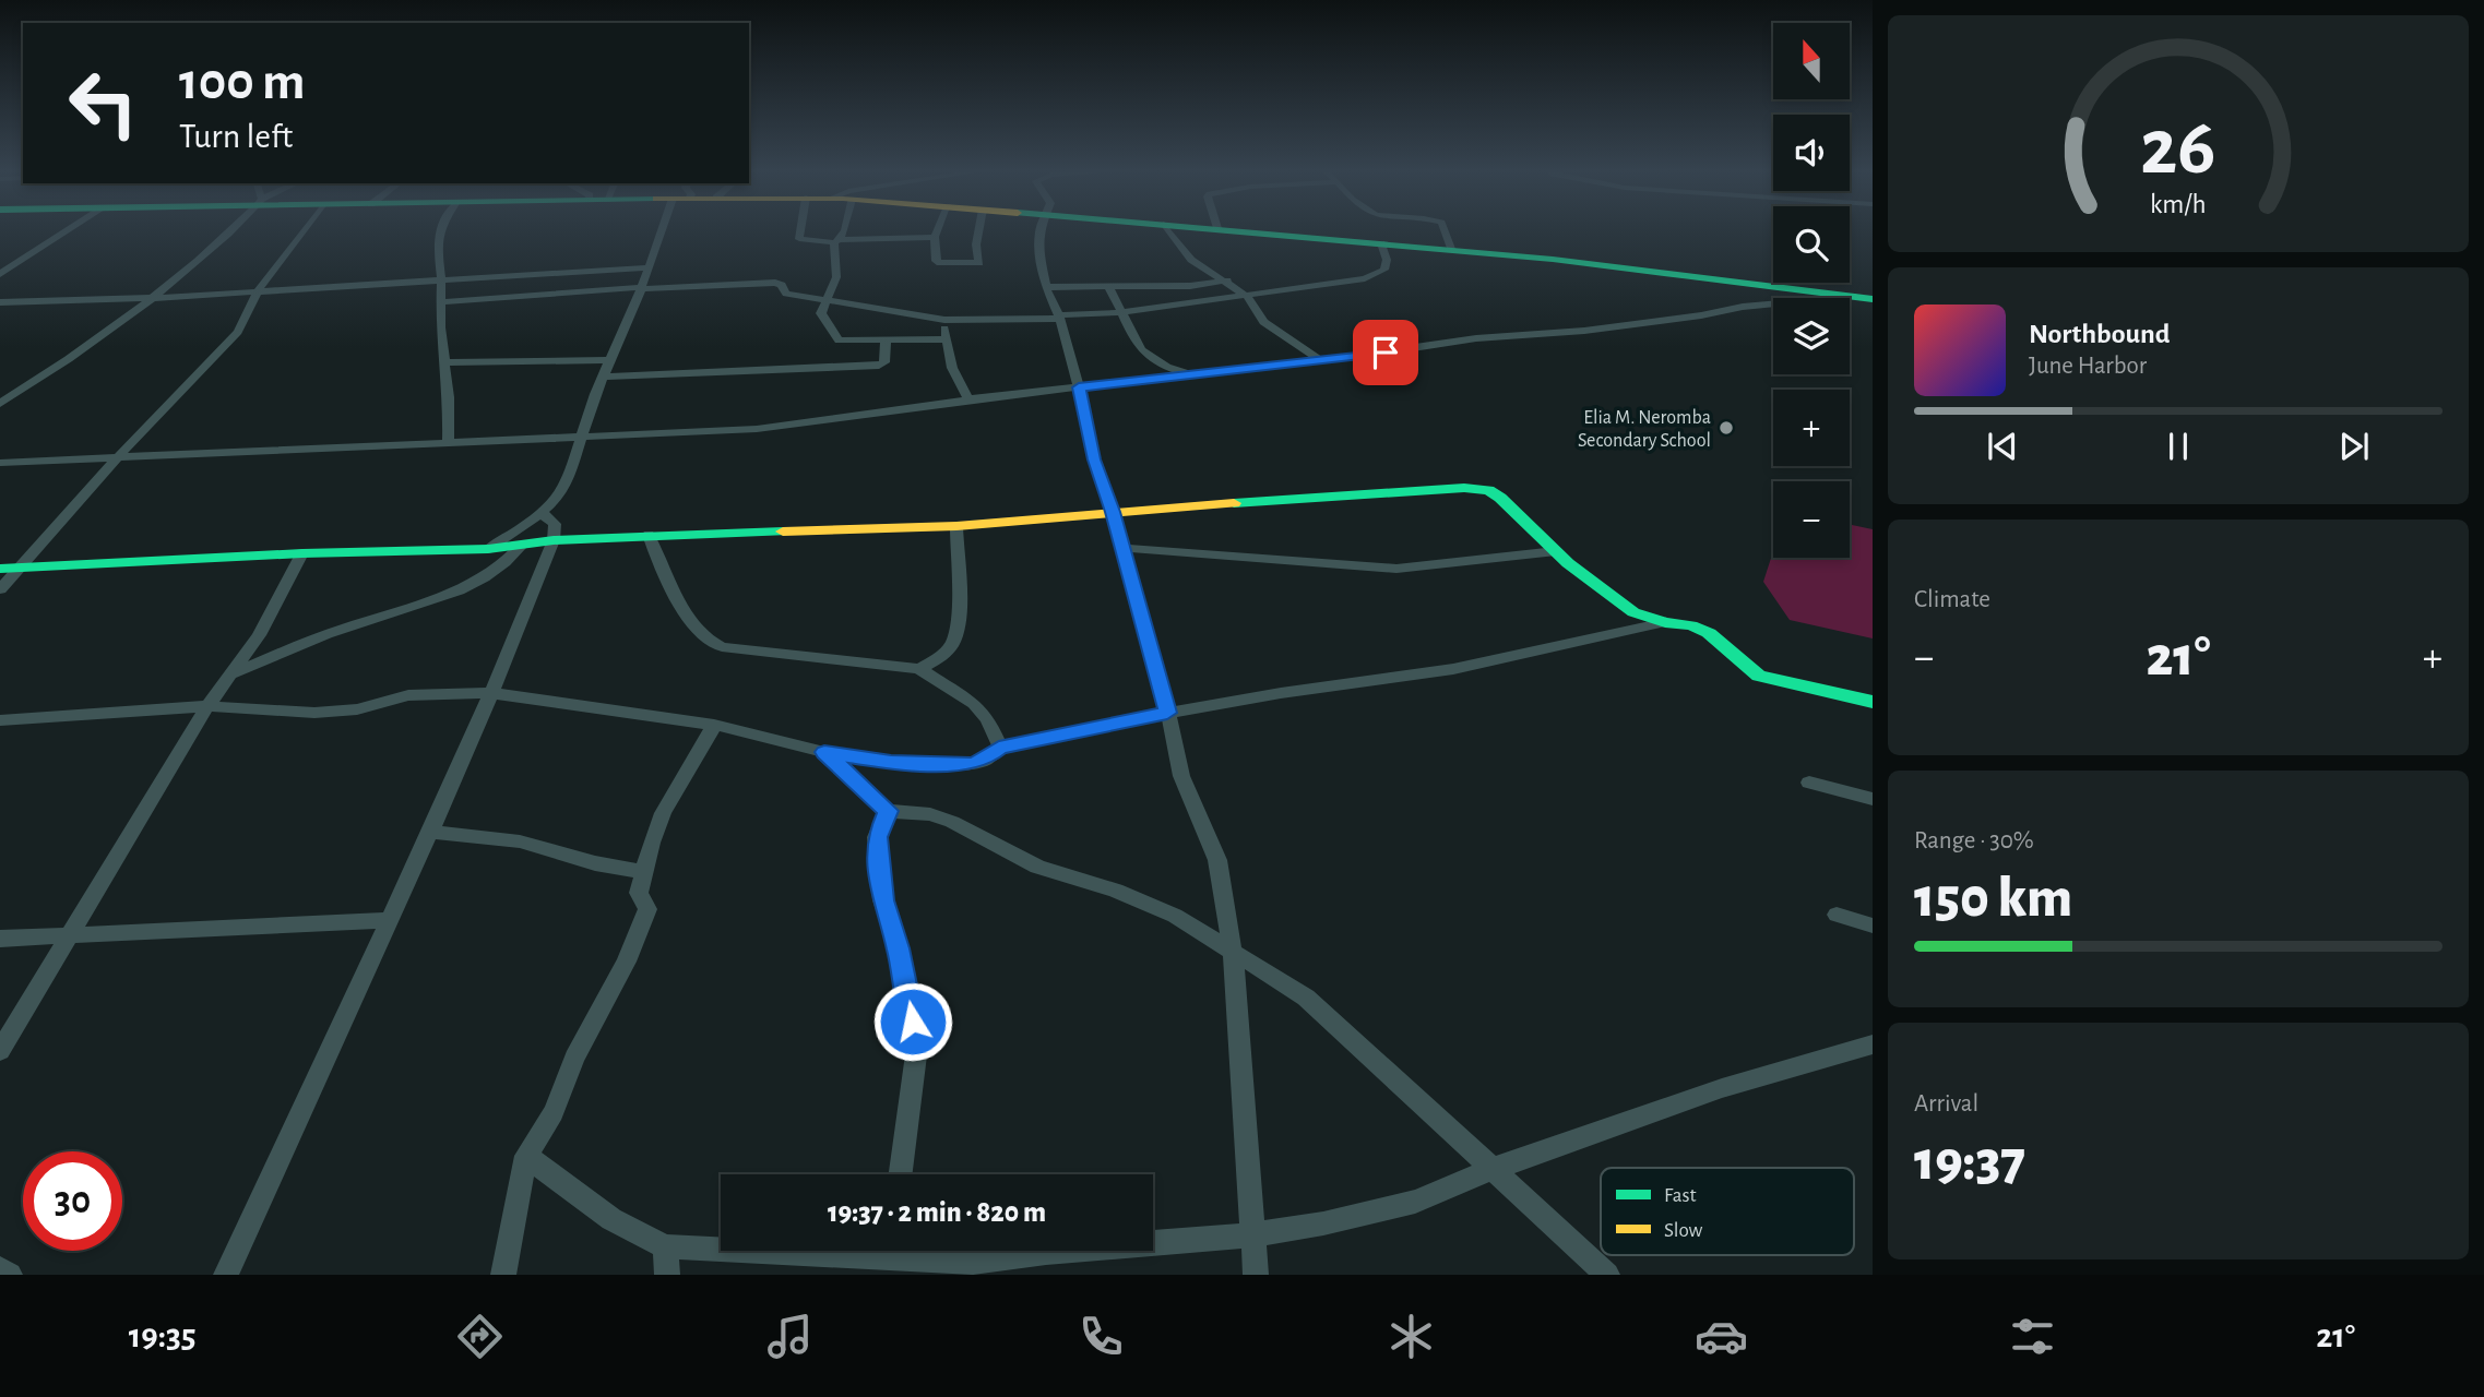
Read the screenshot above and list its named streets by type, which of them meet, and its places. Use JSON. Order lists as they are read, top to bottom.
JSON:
{
  "places": ["Elia M. Neromba Secondary School"],
  "legend": ["Fast", "Slow"],
  "north": "top",
  "page": {
    "map_buttons": ["+", "−"],
    "turn": ["100 m", "Turn left"],
    "song": ["Northbound", "June Harbor"],
    "tile": [
      "Climate",
      ["Range · 30%", "150 km"],
      ["Arrival", "19:37"]
    ],
    "heat": ["−", "21°", "+"],
    "limit": "30",
    "trip": "19:37 · 2 min · 820 m",
    "tabs": ["19:35", "21°"],
    "gauge": ["26", "km/h"]
  }
}
